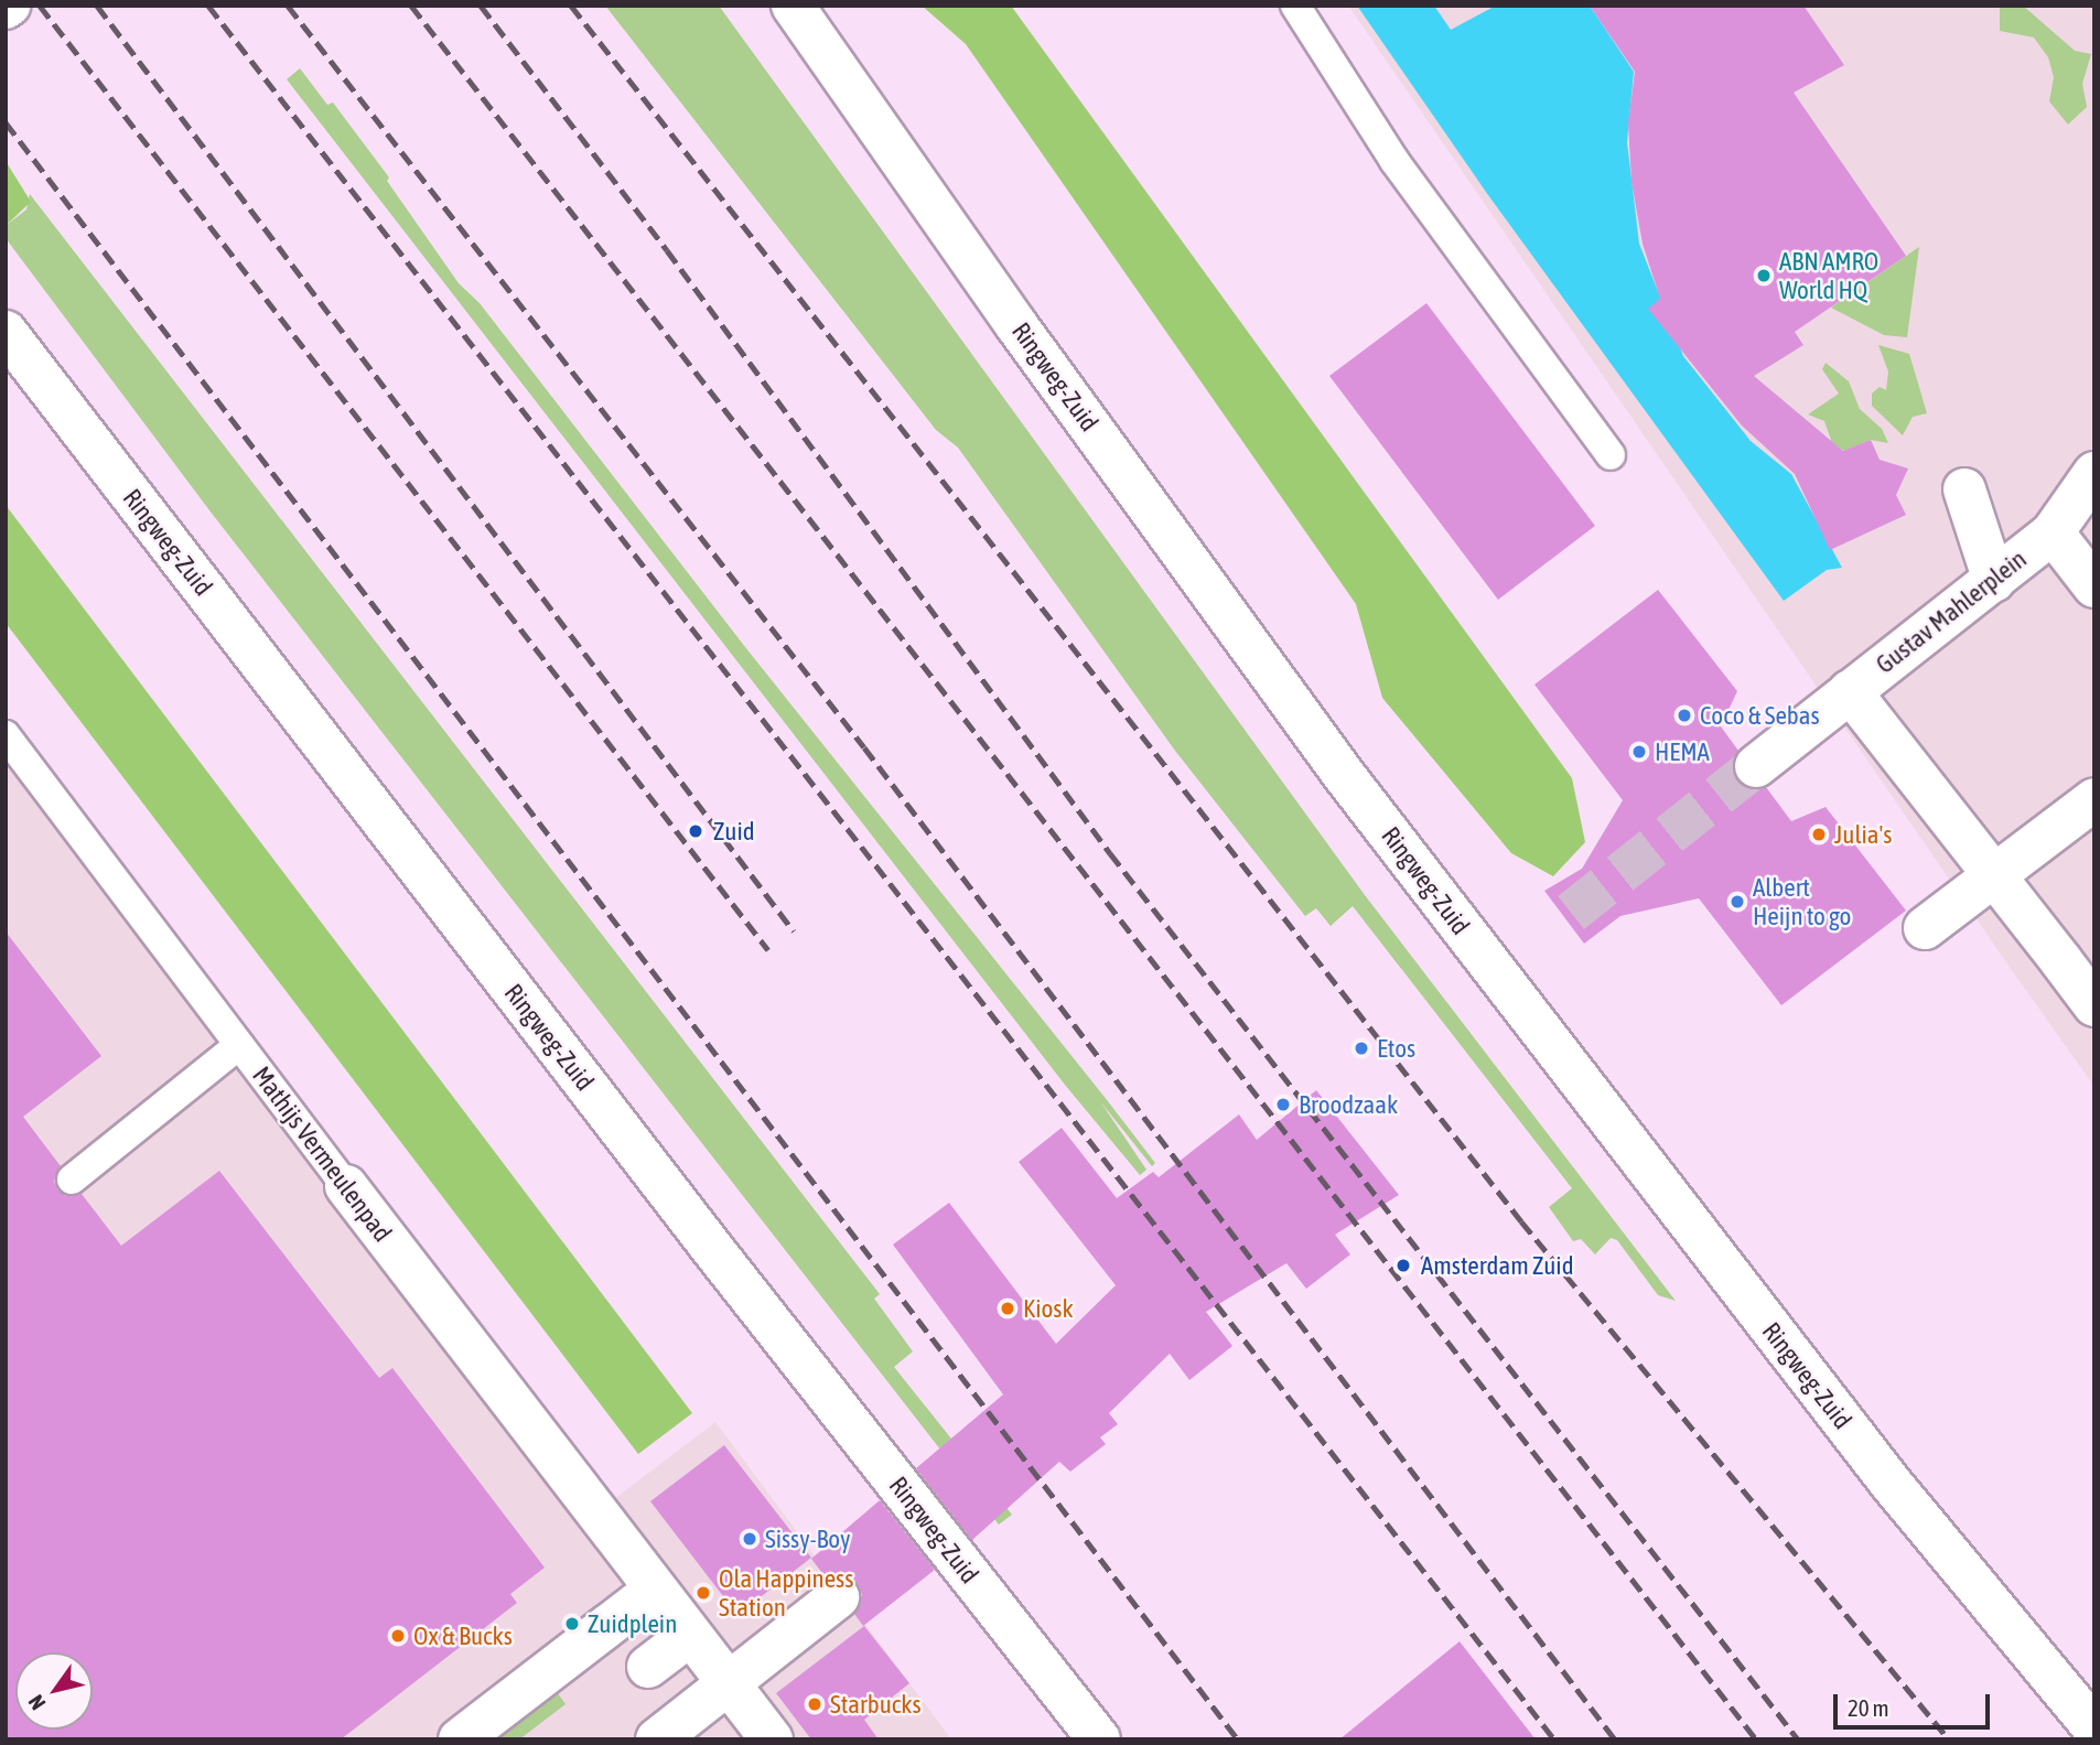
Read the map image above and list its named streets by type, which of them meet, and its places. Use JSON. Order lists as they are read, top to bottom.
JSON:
{
  "streets": {
    "main road": ["Ringweg-Zuid", "Gustav Mahlerplein", "Mathijs Vermeulenpad"]
  },
  "places": [
    "ABN AMRO World HQ",
    "Coco & Sebas",
    "HEMA",
    "Zuid",
    "Julia's",
    "Albert Heijn to go",
    "Etos",
    "Broodzaak",
    "Amsterdam Zuid",
    "Kiosk",
    "Sissy-Boy",
    "Ola Happiness Station",
    "Zuidplein",
    "Ox & Bucks",
    "Starbucks"
  ],
  "scale_bar": "20 m",
  "north": "bottom left"
}
